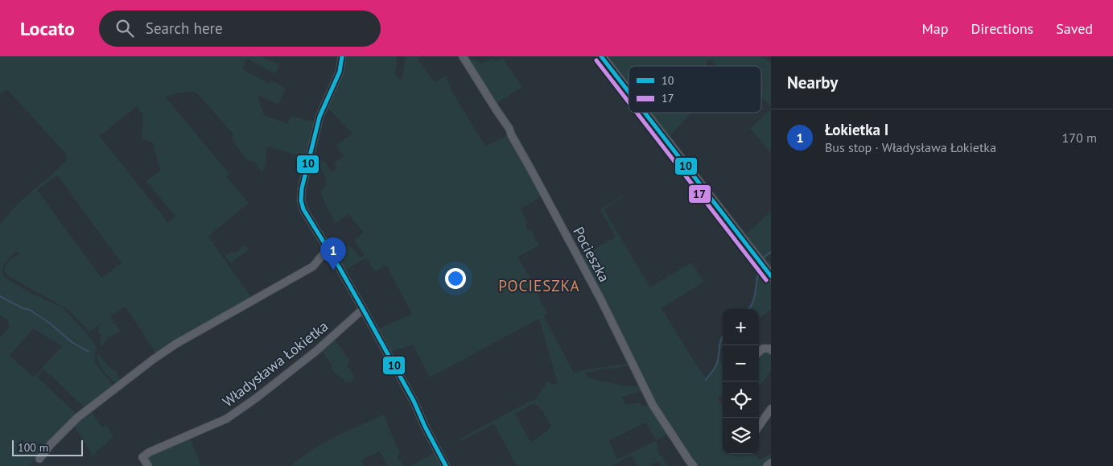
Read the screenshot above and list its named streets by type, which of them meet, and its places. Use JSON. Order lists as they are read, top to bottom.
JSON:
{
  "streets": {
    "street": ["Pocieszka", "Władysława Łokietka"]
  },
  "districts": ["POCIESZKA"],
  "lines": ["transit line 10", "transit line 17"],
  "legend": ["10", "17"],
  "scale_bar": "100 m",
  "page": {
    "header": "Locato",
    "search": "Search here",
    "nav": ["Map", "Directions", "Saved"],
    "heading": "Nearby",
    "list": [
      {
        "mark": "1",
        "name": "Łokietka I",
        "note": "Bus stop · Władysława Łokietka",
        "value": "170 m"
      }
    ],
    "pins": "1",
    "map_buttons": ["+", "−"],
    "scale": "100 m"
  }
}
